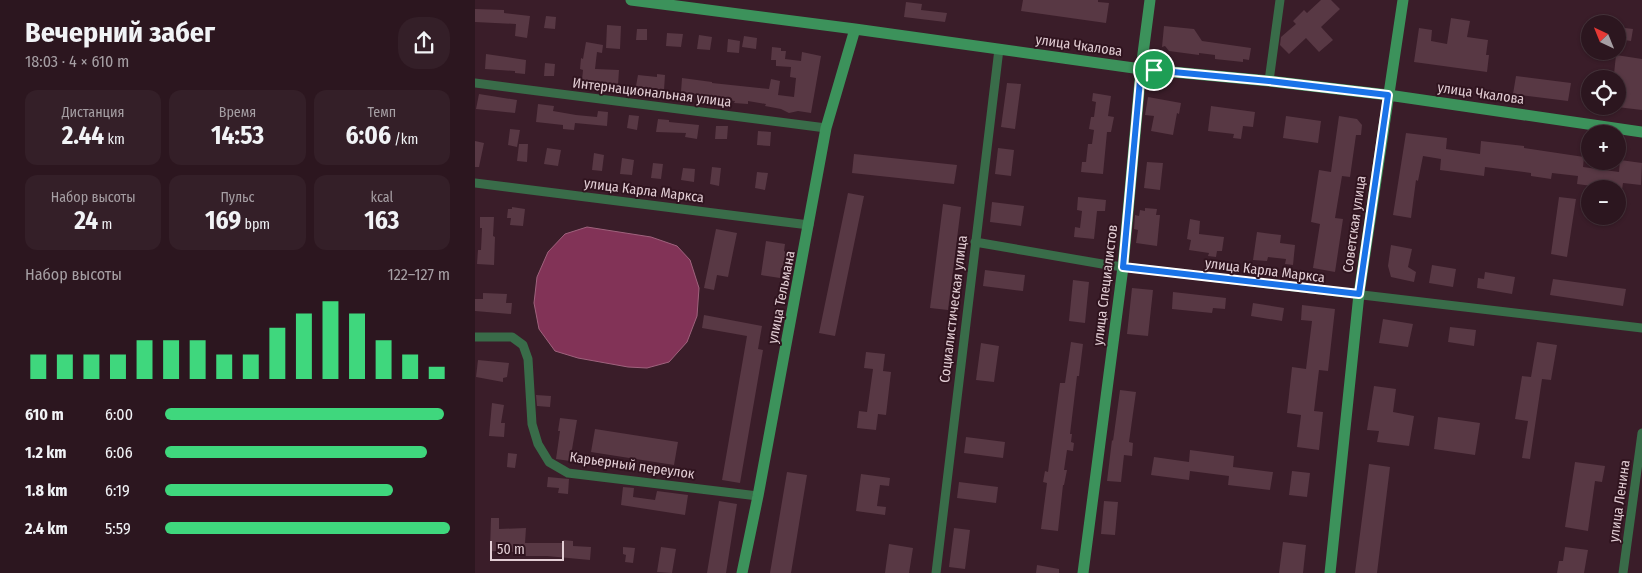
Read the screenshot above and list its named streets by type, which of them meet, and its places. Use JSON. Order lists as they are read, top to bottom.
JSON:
{
  "streets": {
    "street": [
      "улица Чкалова",
      "Интернациональная улица",
      "улица Карла Маркса",
      "Советская улица",
      "улица Специалистов",
      "улица Тельмана",
      "Социалистическая улица",
      "Карьерный переулок",
      "улица Ленина"
    ]
  },
  "crossings": [
    ["улица Чкалова", "Советская улица"],
    ["улица Чкалова", "улица Специалистов"],
    ["улица Чкалова", "улица Тельмана"],
    ["улица Чкалова", "Социалистическая улица"],
    ["Интернациональная улица", "улица Тельмана"],
    ["улица Карла Маркса", "Советская улица"],
    ["улица Карла Маркса", "улица Специалистов"],
    ["улица Карла Маркса", "улица Тельмана"],
    ["улица Карла Маркса", "Социалистическая улица"],
    ["улица Тельмана", "Карьерный переулок"]
  ],
  "scale_bar": "50 m",
  "north": "top left",
  "page": {
    "heading": ["Вечерний забег", "18:03 · 4 × 610 m"],
    "map_buttons": ["+", "−"],
    "stats": [
      ["Дистанция", "2.44 km"],
      ["Время", "14:53"],
      ["Темп", "6:06 /km"],
      ["Набор высоты", "24 m"],
      ["Пульс", "169 bpm"],
      ["kcal", "163"]
    ],
    "chart": ["Набор высоты", "122–127 m"],
    "list": [
      {
        "name": "610 m",
        "note": "6:00"
      },
      {
        "name": "1.2 km",
        "note": "6:06"
      },
      {
        "name": "1.8 km",
        "note": "6:19"
      },
      {
        "name": "2.4 km",
        "note": "5:59"
      }
    ],
    "scale": "50 m"
  }
}
